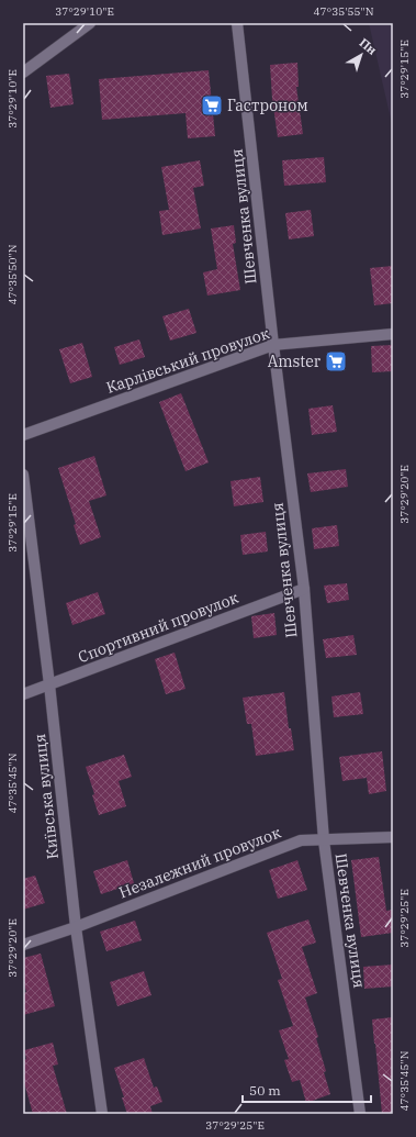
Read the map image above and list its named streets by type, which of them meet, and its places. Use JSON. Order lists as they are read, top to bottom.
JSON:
{
  "streets": {
    "street": [
      "Шевченка вулиця",
      "Карлівський провулок",
      "Спортивний провулок",
      "Київська вулиця",
      "Незалежний провулок"
    ]
  },
  "crossings": [
    ["Шевченка вулиця", "Карлівський провулок"],
    ["Шевченка вулиця", "Спортивний провулок"],
    ["Шевченка вулиця", "Незалежний провулок"],
    ["Спортивний провулок", "Київська вулиця"],
    ["Київська вулиця", "Незалежний провулок"]
  ],
  "places": {
    "supermarket": ["Гастроном", "Amster"]
  },
  "scale_bar": "50 m",
  "north": "top right",
  "coordinates": [
    "37°29'10\"E",
    "47°35'55\"N",
    "37°29'15\"E",
    "47°35'50\"N",
    "37°29'20\"E",
    "47°35'45\"N",
    "37°29'25\"E"
  ]
}
